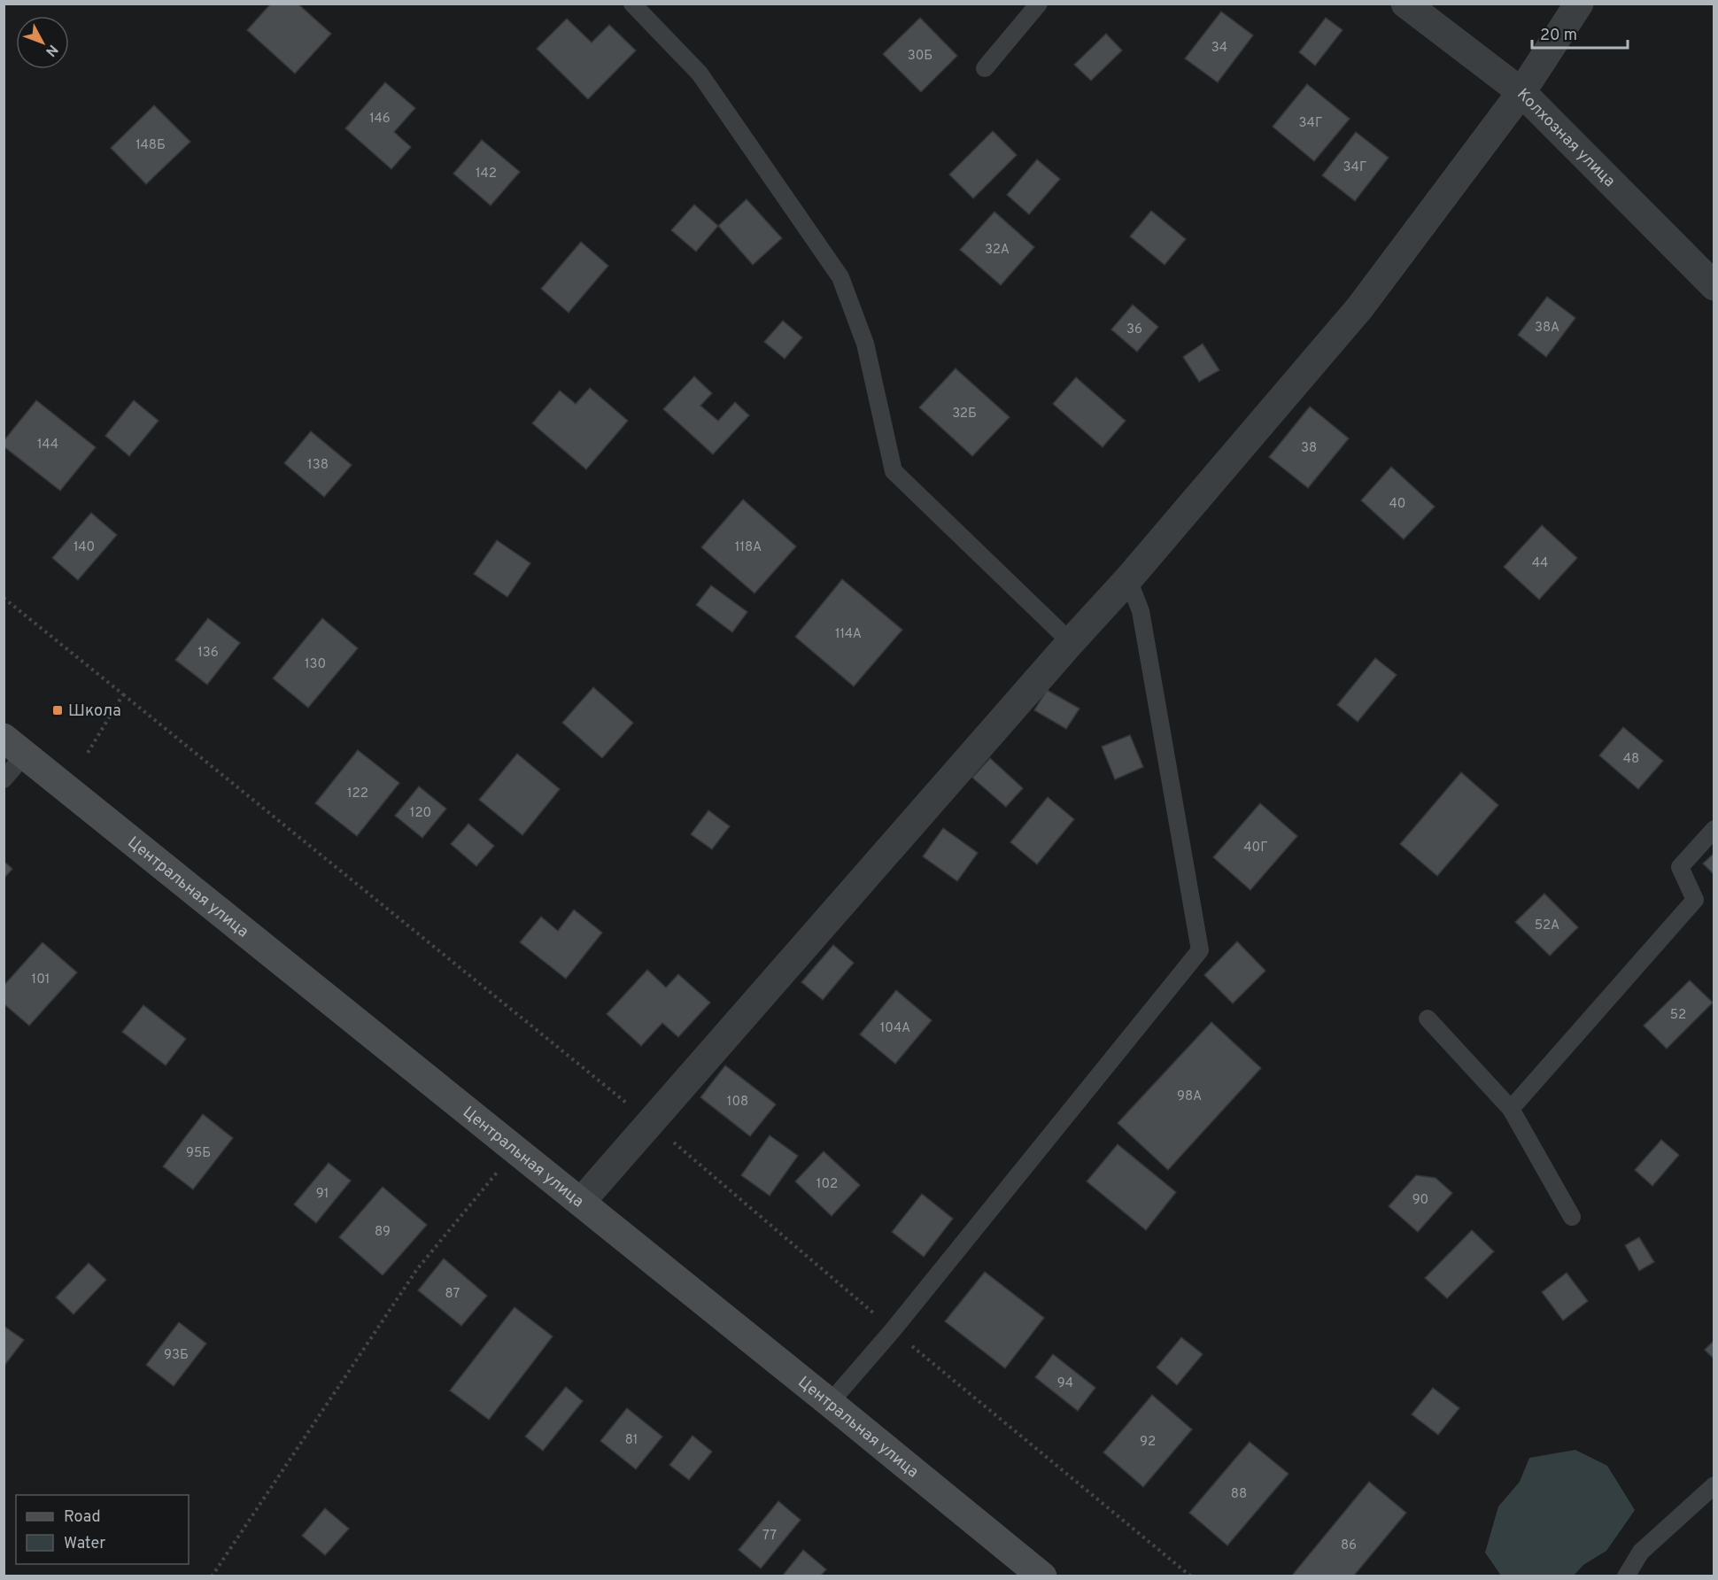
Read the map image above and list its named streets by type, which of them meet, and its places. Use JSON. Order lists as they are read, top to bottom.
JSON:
{
  "streets": {
    "main road": ["Центральная улица"],
    "street": ["Колхозная улица"]
  },
  "places": {
    "transit": ["Школа"]
  },
  "house_numbers": [
    "34",
    "30Б",
    "146",
    "34Г",
    "148Б",
    "34Г",
    "142",
    "32А",
    "38А",
    "36",
    "32Б",
    "144",
    "38",
    "138",
    "40",
    "140",
    "118А",
    "44",
    "114А",
    "136",
    "130",
    "48",
    "122",
    "120",
    "40Г",
    "52А",
    "101",
    "52",
    "104А",
    "98А",
    "108",
    "95Б",
    "102",
    "91",
    "90",
    "89",
    "87",
    "93Б",
    "94",
    "81",
    "92",
    "88",
    "77",
    "86"
  ],
  "legend": ["Road", "Water"],
  "scale_bar": "20 m",
  "north": "bottom right"
}
